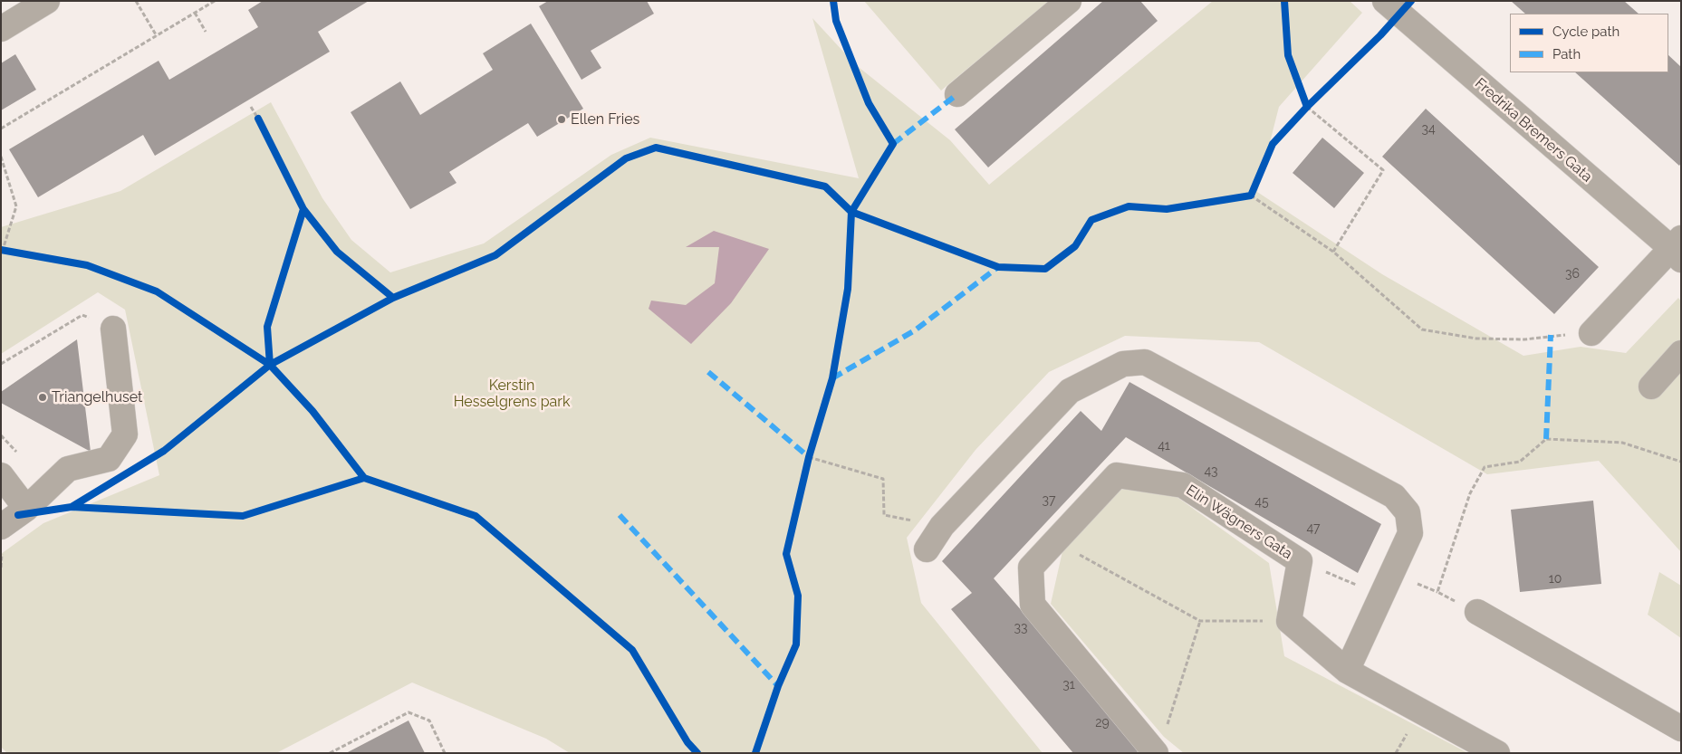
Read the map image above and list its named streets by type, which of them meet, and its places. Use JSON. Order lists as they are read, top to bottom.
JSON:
{
  "streets": {
    "street": ["Fredrika Bremers Gata", "Elin Wägners Gata"]
  },
  "parks": ["Kerstin Hesselgrens park"],
  "places": ["Ellen Fries", "Triangelhuset"],
  "house_numbers": [
    "34",
    "36",
    "41",
    "43",
    "37",
    "45",
    "47",
    "10",
    "33",
    "31",
    "29"
  ],
  "legend": ["Cycle path", "Path"]
}
